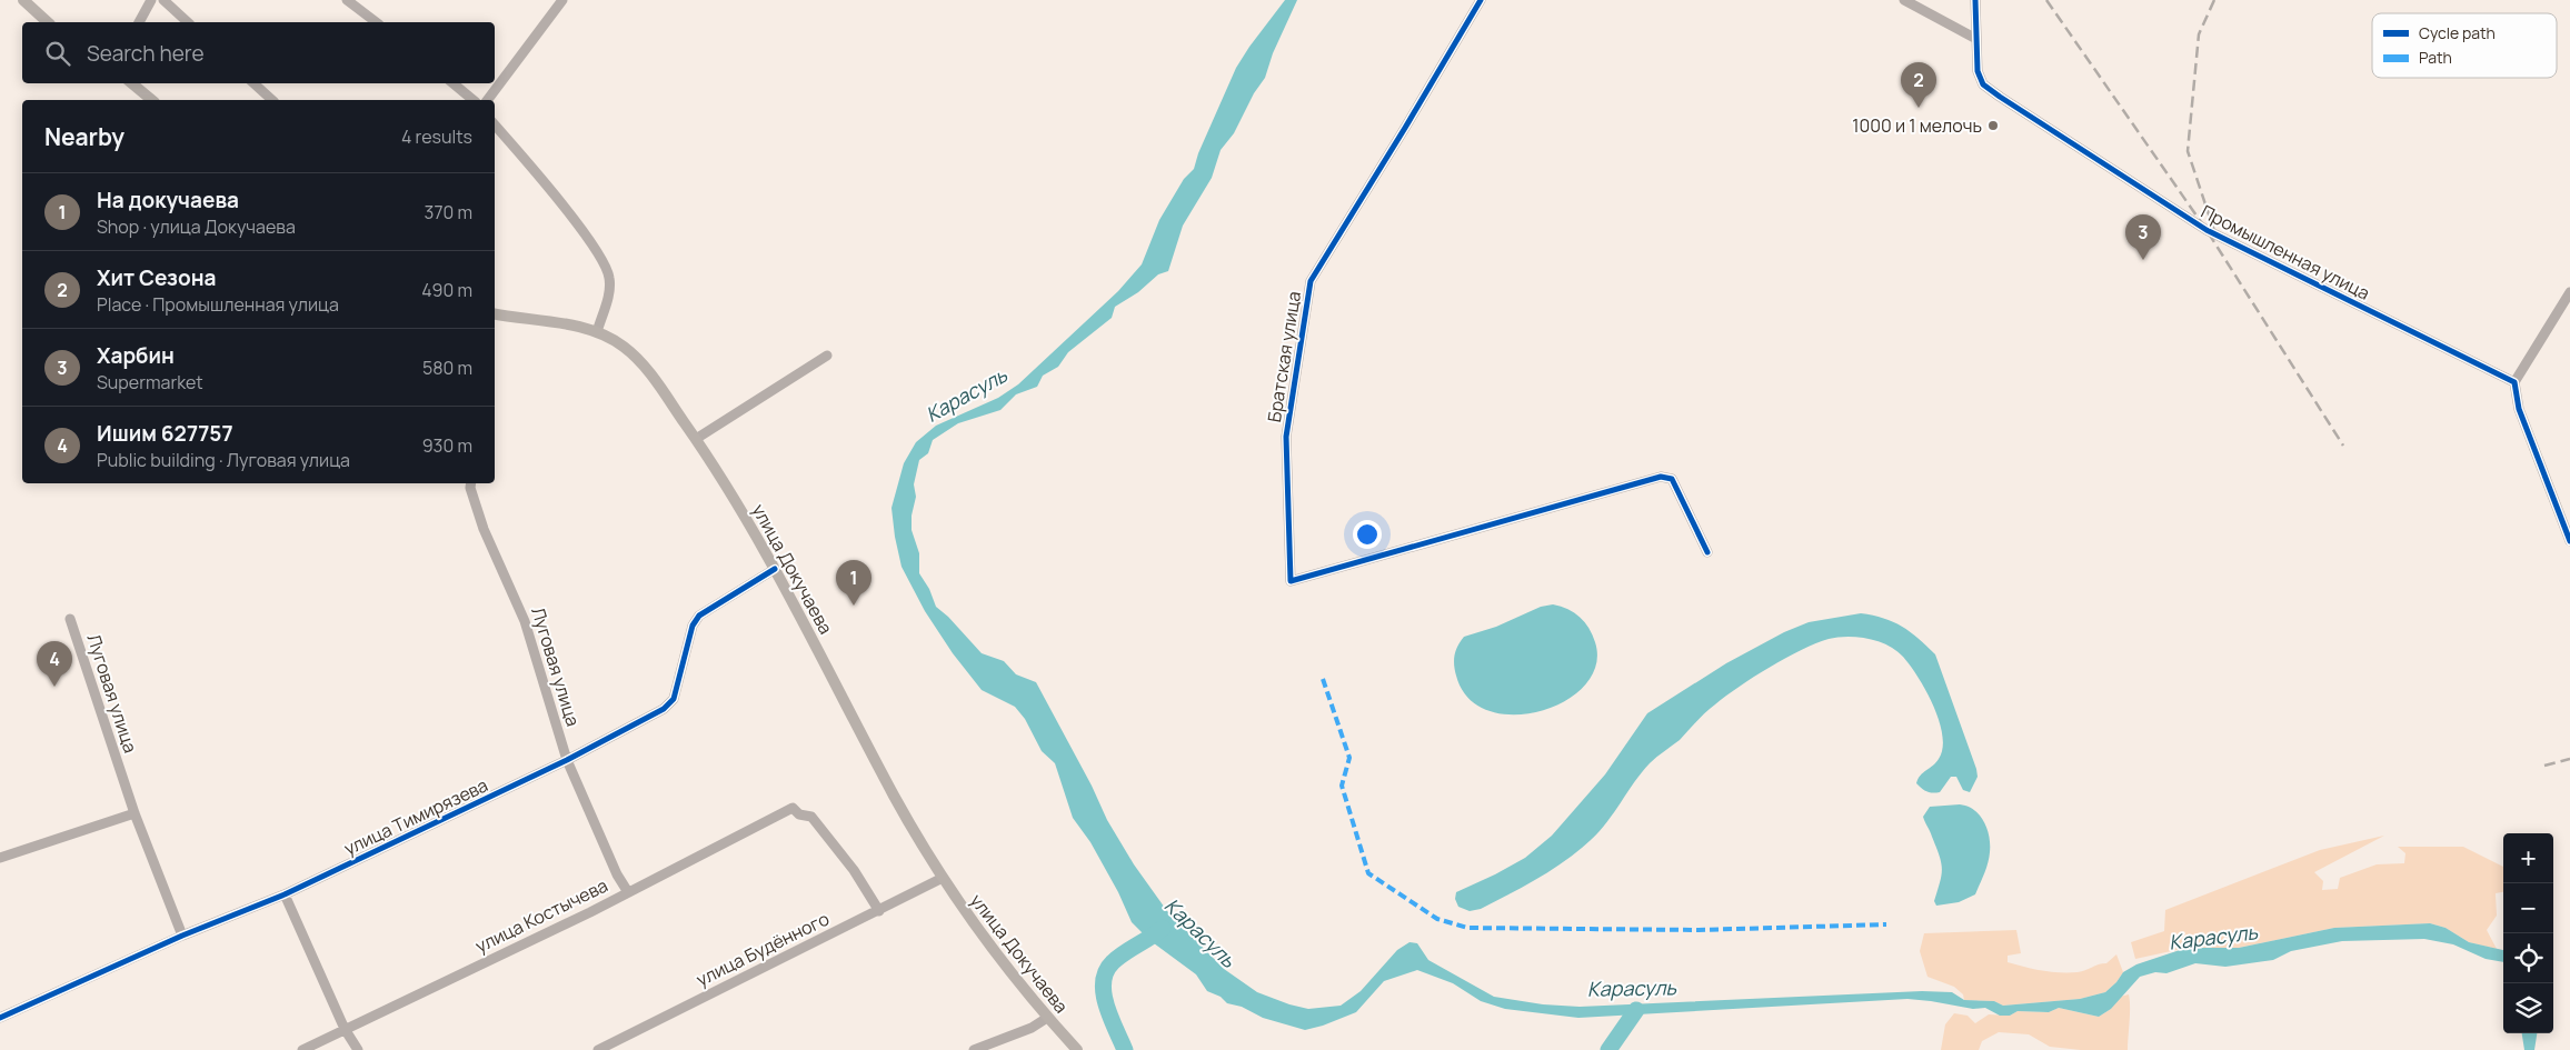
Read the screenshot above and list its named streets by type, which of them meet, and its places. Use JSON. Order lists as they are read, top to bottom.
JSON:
{
  "streets": {
    "main road": ["улица Докучаева"],
    "street": [
      "Промышленная улица",
      "Братская улица",
      "Луговая улица",
      "улица Тимирязева",
      "улица Костычева",
      "улица Будённого"
    ]
  },
  "crossings": [
    ["улица Докучаева", "улица Тимирязева"],
    ["улица Докучаева", "улица Будённого"],
    ["Луговая улица", "улица Тимирязева"],
    ["Луговая улица", "улица Костычева"],
    ["улица Костычева", "улица Будённого"]
  ],
  "water": ["Карасуль"],
  "places": ["1000 и 1 мелочь"],
  "legend": ["Cycle path", "Path"],
  "page": {
    "search": "Search here",
    "pins": [
      "2",
      "3",
      "1",
      "4"
    ],
    "heading": ["Nearby", "4 results"],
    "list": [
      {
        "mark": "1",
        "name": "На докучаева",
        "note": "Shop · улица Докучаева",
        "value": "370 m"
      },
      {
        "mark": "2",
        "name": "Хит Сезона",
        "note": "Place · Промышленная улица",
        "value": "490 m"
      },
      {
        "mark": "3",
        "name": "Харбин",
        "note": "Supermarket",
        "value": "580 m"
      },
      {
        "mark": "4",
        "name": "Ишим 627757",
        "note": "Public building · Луговая улица",
        "value": "930 m"
      }
    ],
    "map_buttons": ["+", "−"]
  }
}
